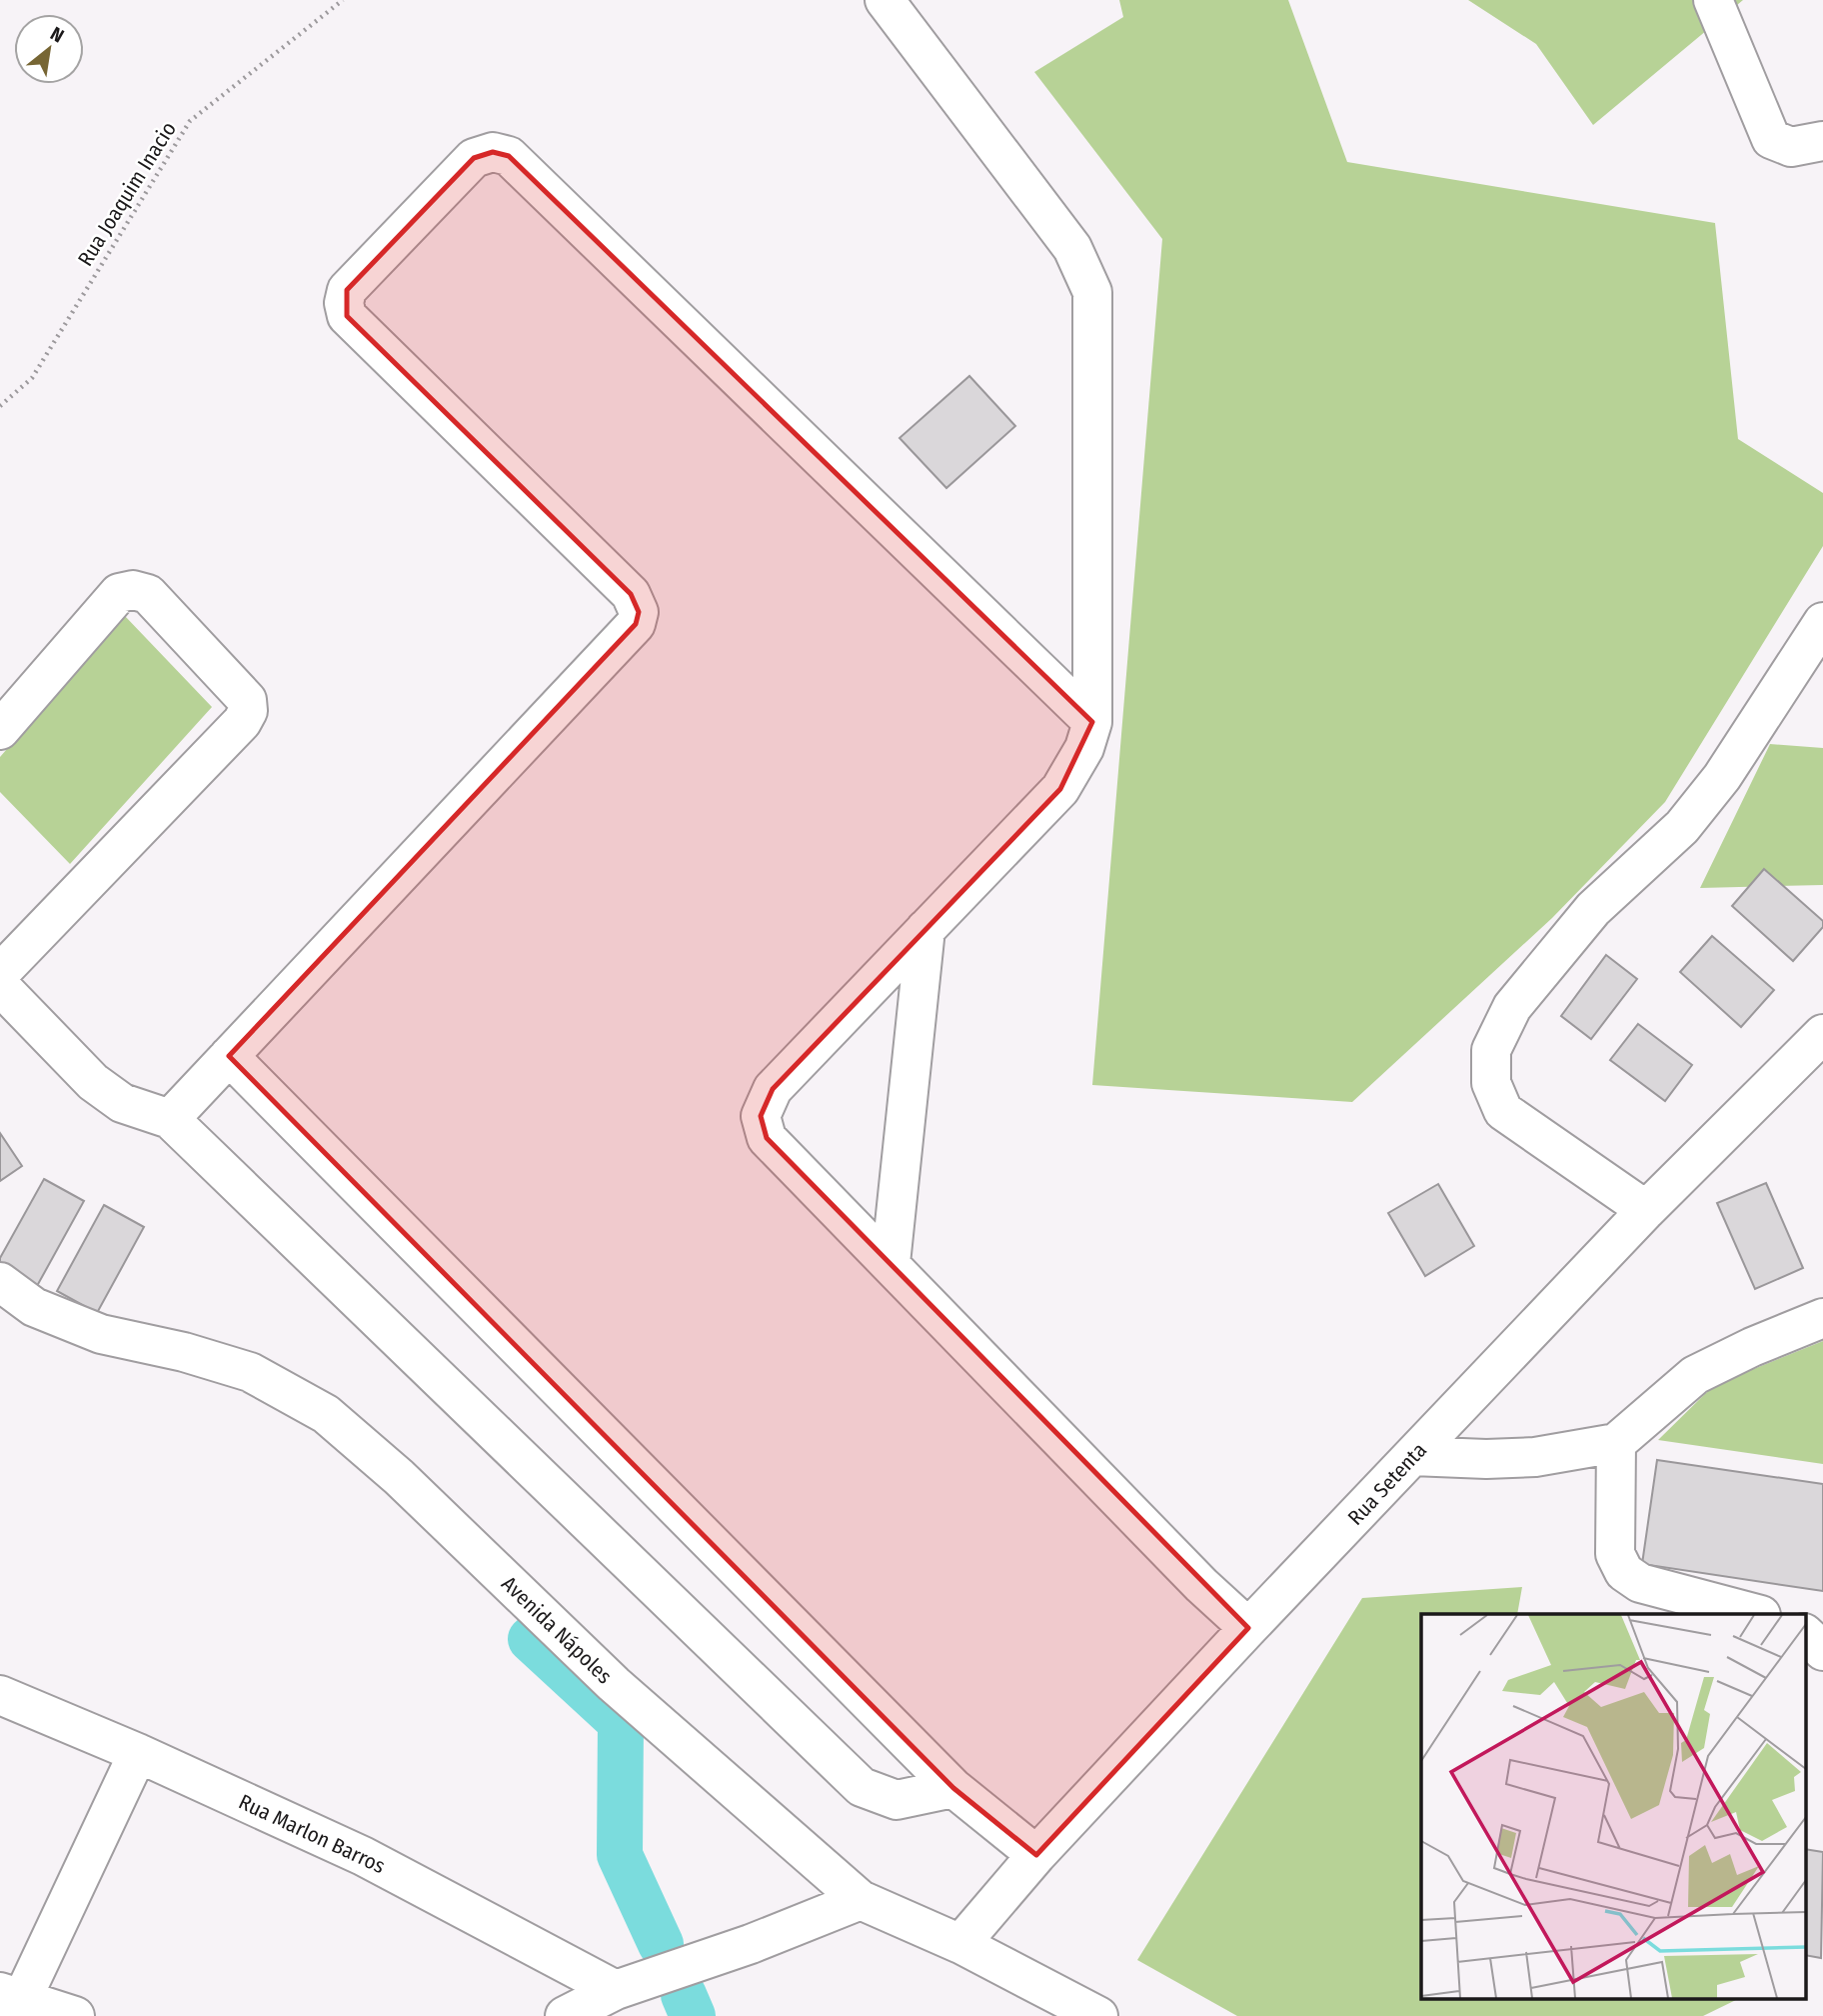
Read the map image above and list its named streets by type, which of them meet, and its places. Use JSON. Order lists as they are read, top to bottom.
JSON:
{
  "streets": {
    "street": ["Rua Setenta", "Avenida Nápoles", "Rua Marlon Barros"],
    "path": ["Rua Joaquim Inacio"]
  },
  "crossings": [
    ["Rua Setenta", "Avenida Nápoles"]
  ],
  "north": "top right"
}
